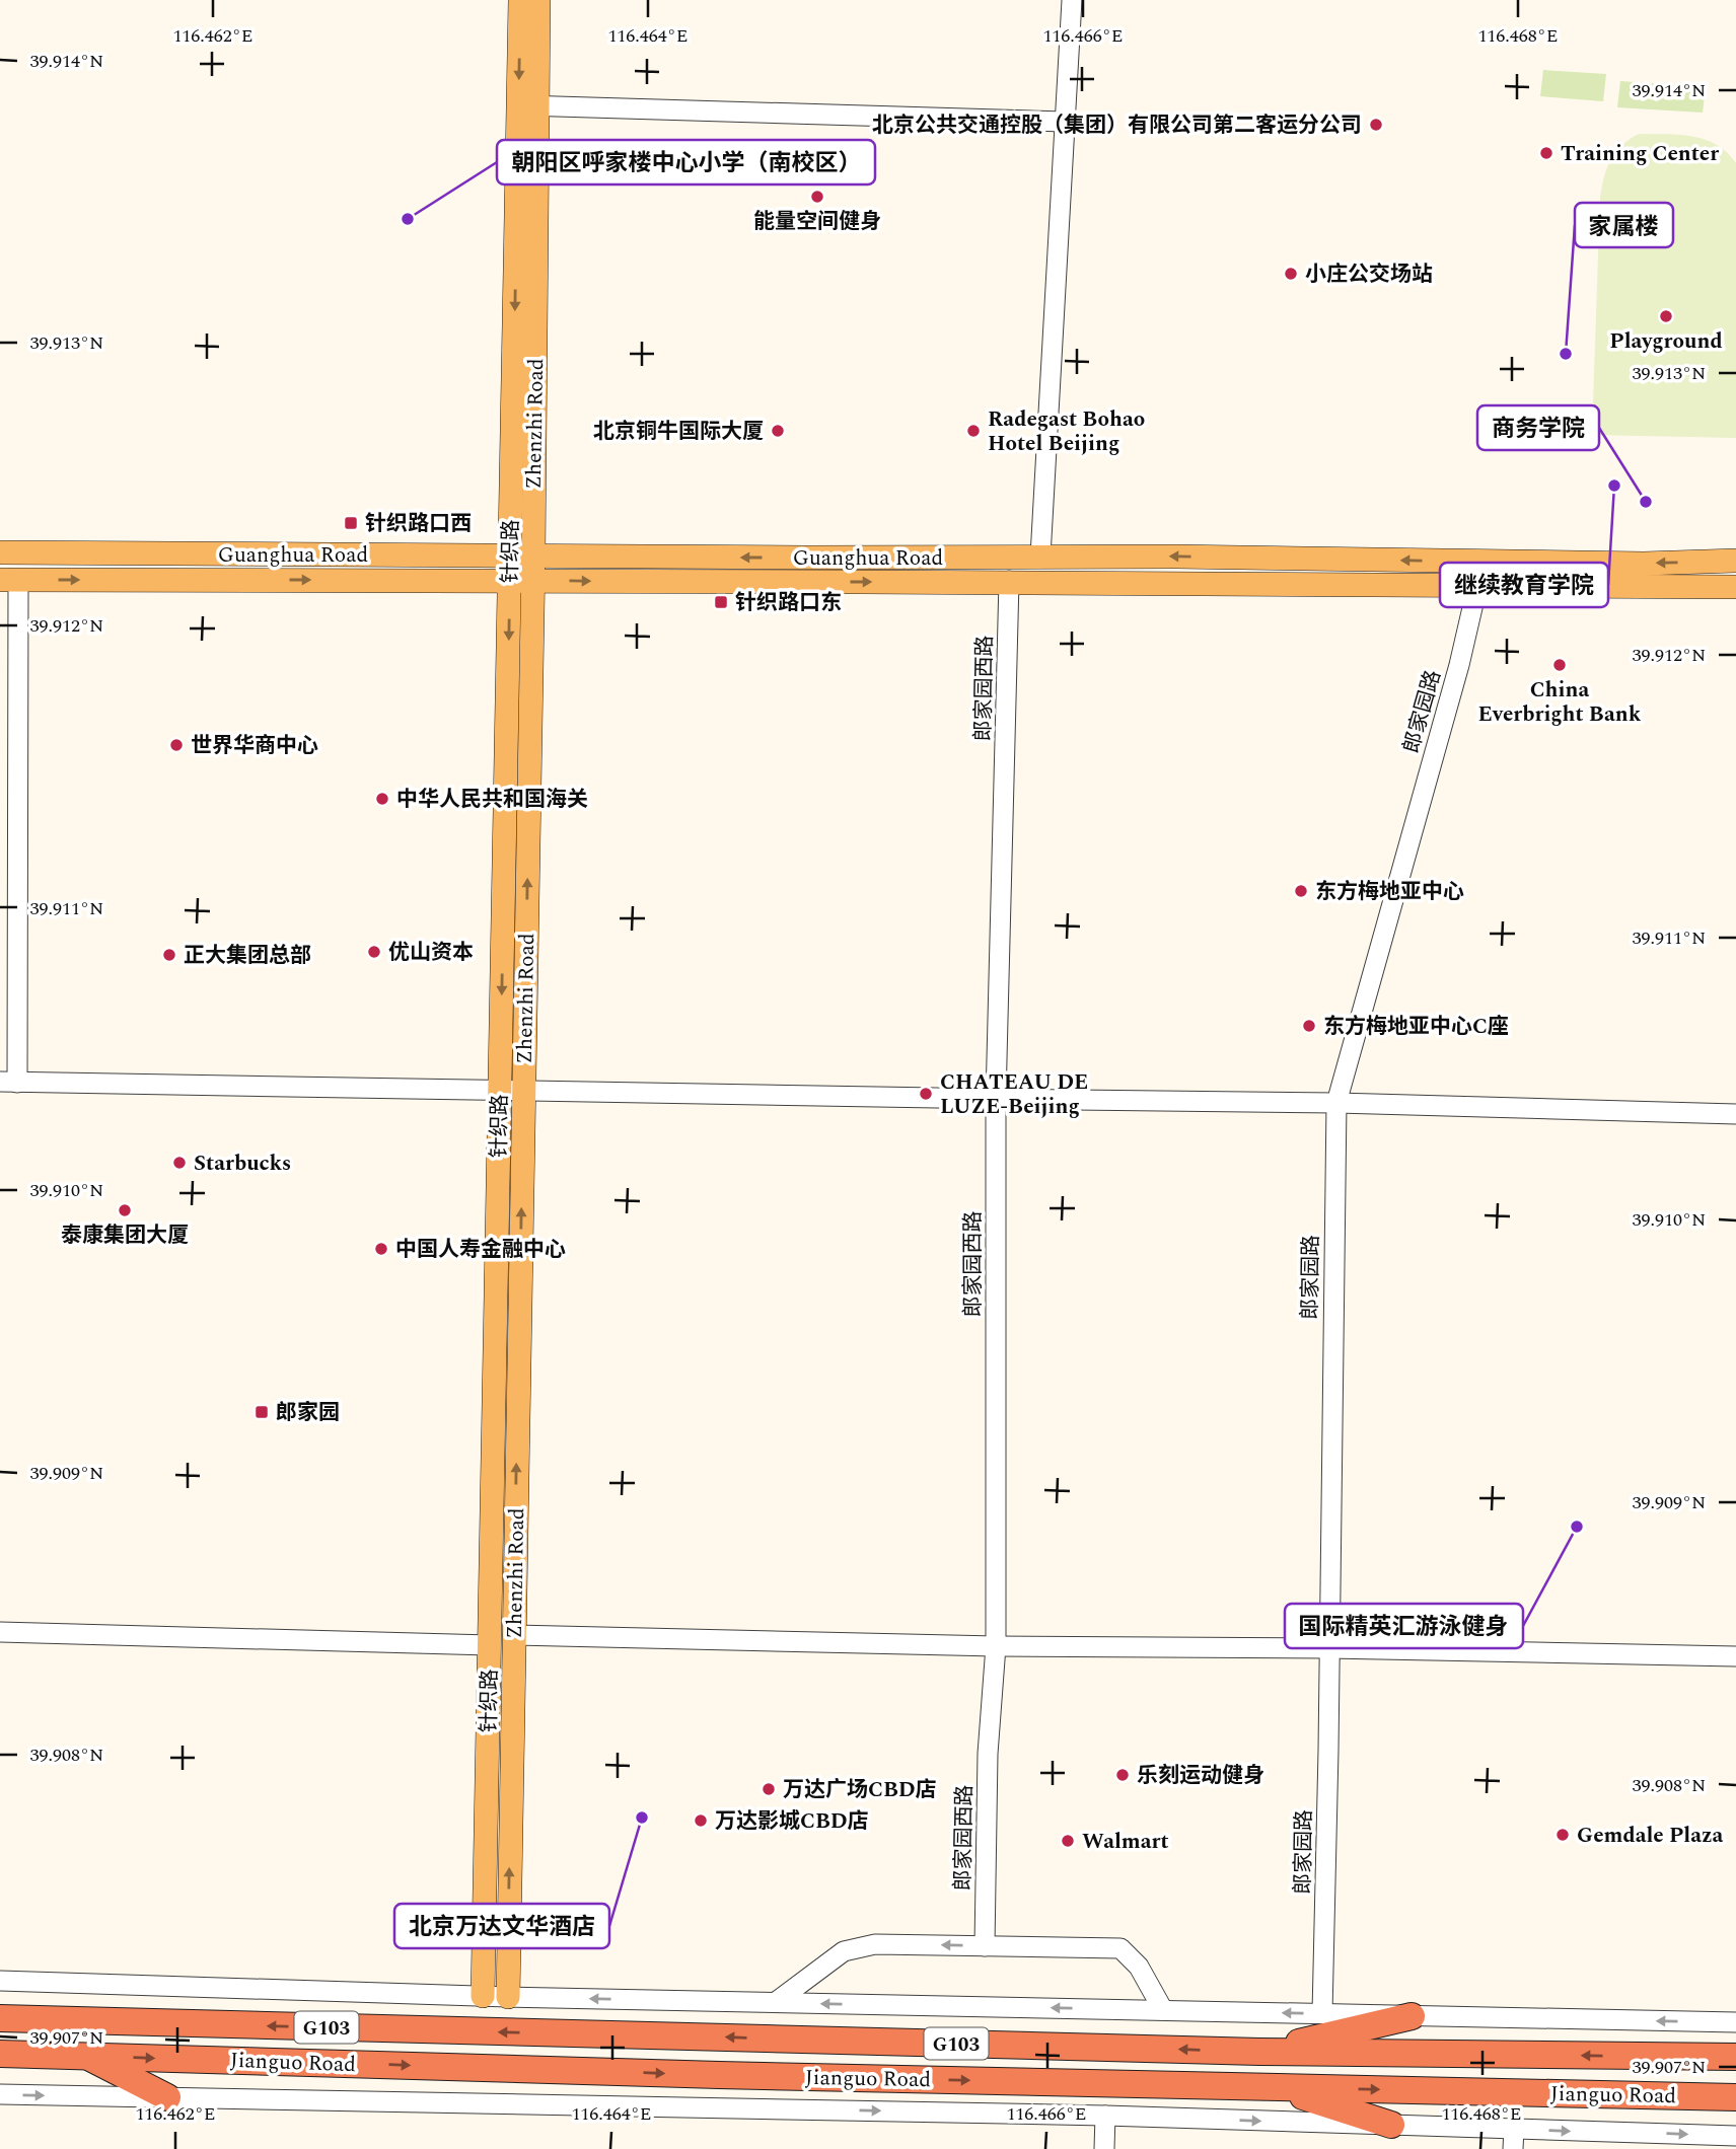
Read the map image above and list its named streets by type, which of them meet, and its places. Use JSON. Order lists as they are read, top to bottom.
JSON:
{
  "streets": {
    "highway": ["G103", "Jianguo Road"],
    "main road": ["Zhenzhi Road", "针织路", "Guanghua Road"],
    "street": ["郎家园西路", "郎家园路"]
  },
  "crossings": [
    ["Zhenzhi Road", "针织路"],
    ["Zhenzhi Road", "Guanghua Road"],
    ["针织路", "Guanghua Road"],
    ["Guanghua Road", "郎家园西路"],
    ["Guanghua Road", "郎家园路"]
  ],
  "one_way": ["Zhenzhi Road", "针织路"],
  "places": {
    "other": [
      "北京公共交通控股（集团）有限公司第二客运分公司",
      "Training Center",
      "能量空间健身",
      "朝阳区呼家楼中心小学（南校区）",
      "小庄公交场站",
      "Playground",
      "家属楼",
      "北京铜牛国际大厦",
      "Radegast Bohao Hotel Beijing",
      "继续教育学院",
      "商务学院",
      "China Everbright Bank",
      "世界华商中心",
      "中华人民共和国海关",
      "东方梅地亚中心",
      "优山资本",
      "正大集团总部",
      "东方梅地亚中心C座",
      "CHATEAU DE LUZE-Beijing",
      "Starbucks",
      "泰康集团大厦",
      "中国人寿金融中心",
      "国际精英汇游泳健身",
      "乐刻运动健身",
      "万达广场CBD店",
      "北京万达文华酒店",
      "万达影城CBD店",
      "Gemdale Plaza",
      "Walmart"
    ],
    "transit": ["针织路口西", "针织路口东", "郎家园"]
  },
  "coordinates": [
    "116.462°E",
    "116.464°E",
    "116.466°E",
    "116.468°E",
    "39.914°N",
    "39.913°N",
    "39.912°N",
    "39.911°N",
    "39.910°N",
    "39.909°N",
    "39.908°N",
    "39.907°N"
  ]
}
